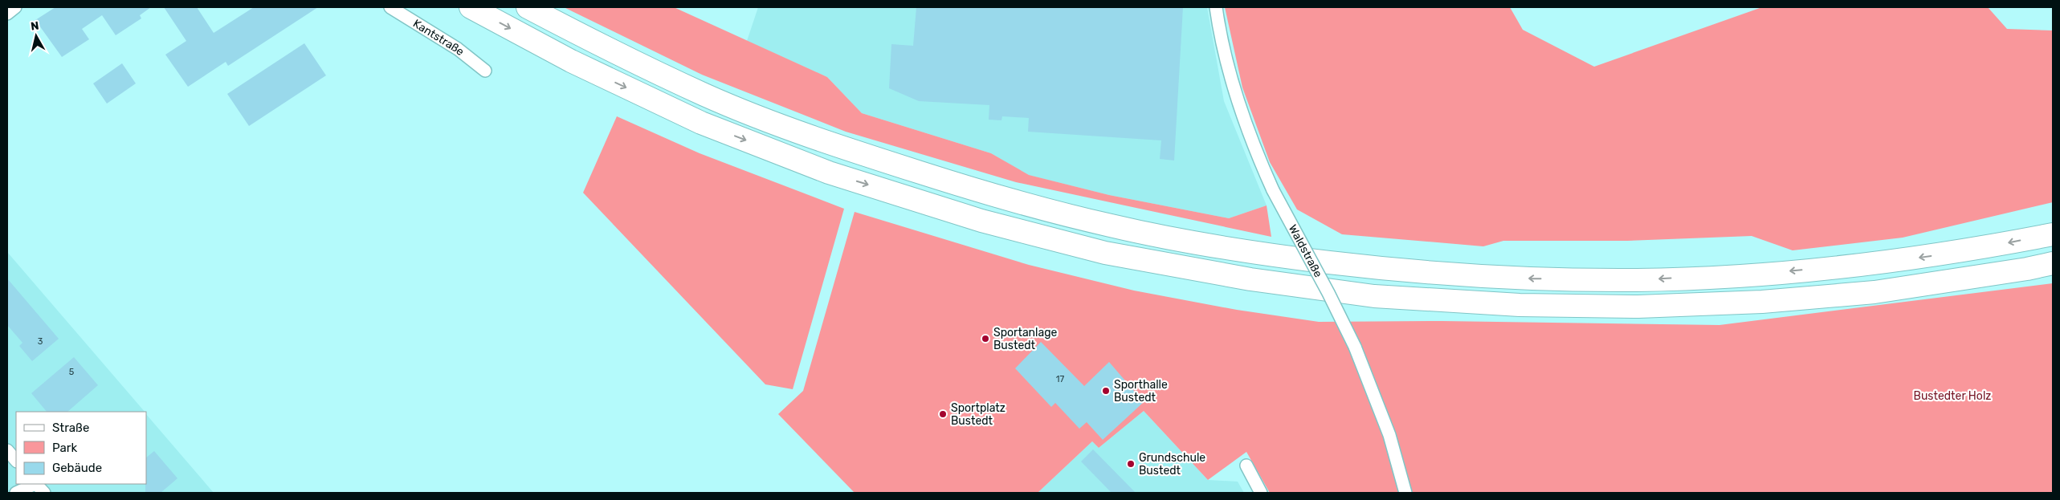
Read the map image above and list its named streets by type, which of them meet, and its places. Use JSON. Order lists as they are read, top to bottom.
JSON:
{
  "streets": {
    "street": ["Kantstraße", "Waldstraße"]
  },
  "parks": ["Bustedter Holz"],
  "places": [
    "Sportanlage Bustedt",
    "Sporthalle Bustedt",
    "Sportplatz Bustedt",
    "Grundschule Bustedt"
  ],
  "house_numbers": ["3", "5", "17"],
  "legend": ["Straße", "Park", "Gebäude"],
  "north": "top"
}
